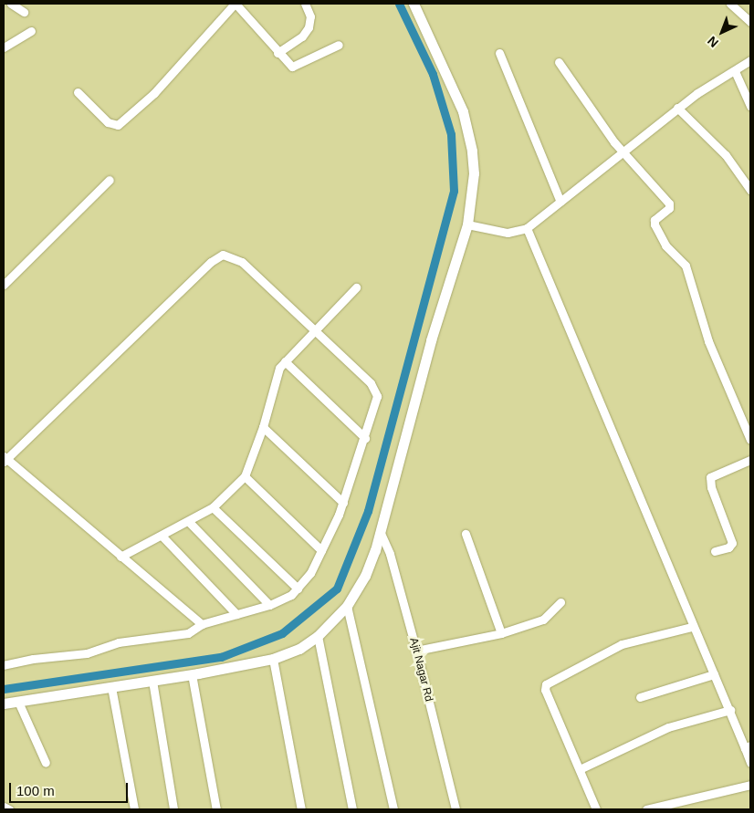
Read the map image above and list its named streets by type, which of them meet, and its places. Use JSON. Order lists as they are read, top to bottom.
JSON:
{
  "streets": {
    "street": ["Ajit Nagar Rd"]
  },
  "scale_bar": "100 m",
  "north": "bottom left"
}
